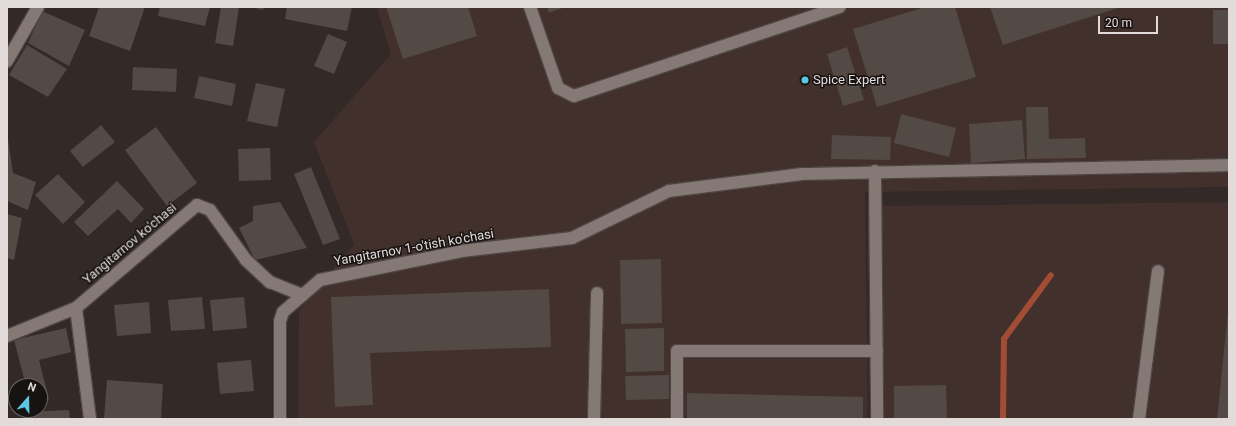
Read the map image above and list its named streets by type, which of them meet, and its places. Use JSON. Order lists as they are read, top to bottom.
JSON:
{
  "streets": {
    "street": ["Yangitarnov ko'chasi", "Yangitarnov 1-o'tish ko'chasi"]
  },
  "crossings": [
    ["Yangitarnov ko'chasi", "Yangitarnov 1-o'tish ko'chasi"]
  ],
  "places": ["Spice Expert"],
  "scale_bar": "20 m",
  "north": "top"
}
